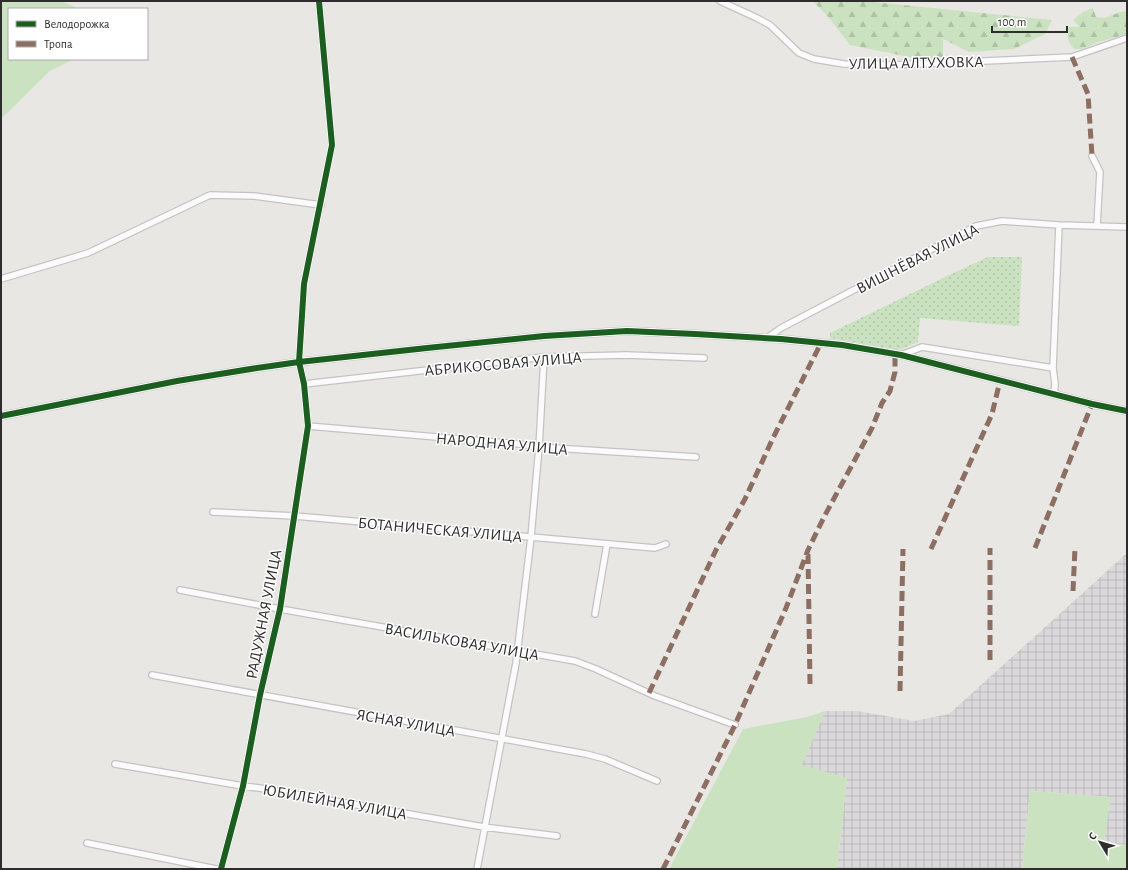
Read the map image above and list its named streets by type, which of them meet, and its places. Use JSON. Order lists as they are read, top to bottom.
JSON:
{
  "streets": {
    "street": [
      "УЛИЦА АЛТУХОВКА",
      "ВИШНЁВАЯ УЛИЦА",
      "АБРИКОСОВАЯ УЛИЦА",
      "НАРОДНАЯ УЛИЦА",
      "БОТАНИЧЕСКАЯ УЛИЦА",
      "РАДУЖНАЯ УЛИЦА",
      "ВАСИЛЬКОВАЯ УЛИЦА",
      "ЯСНАЯ УЛИЦА",
      "ЮБИЛЕЙНАЯ УЛИЦА"
    ]
  },
  "crossings": [
    ["АБРИКОСОВАЯ УЛИЦА", "РАДУЖНАЯ УЛИЦА"],
    ["НАРОДНАЯ УЛИЦА", "РАДУЖНАЯ УЛИЦА"],
    ["БОТАНИЧЕСКАЯ УЛИЦА", "РАДУЖНАЯ УЛИЦА"],
    ["РАДУЖНАЯ УЛИЦА", "ВАСИЛЬКОВАЯ УЛИЦА"],
    ["РАДУЖНАЯ УЛИЦА", "ЯСНАЯ УЛИЦА"],
    ["РАДУЖНАЯ УЛИЦА", "ЮБИЛЕЙНАЯ УЛИЦА"]
  ],
  "legend": ["Велодорожка", "Тропа"],
  "scale_bar": "100 m",
  "north": "top left"
}
